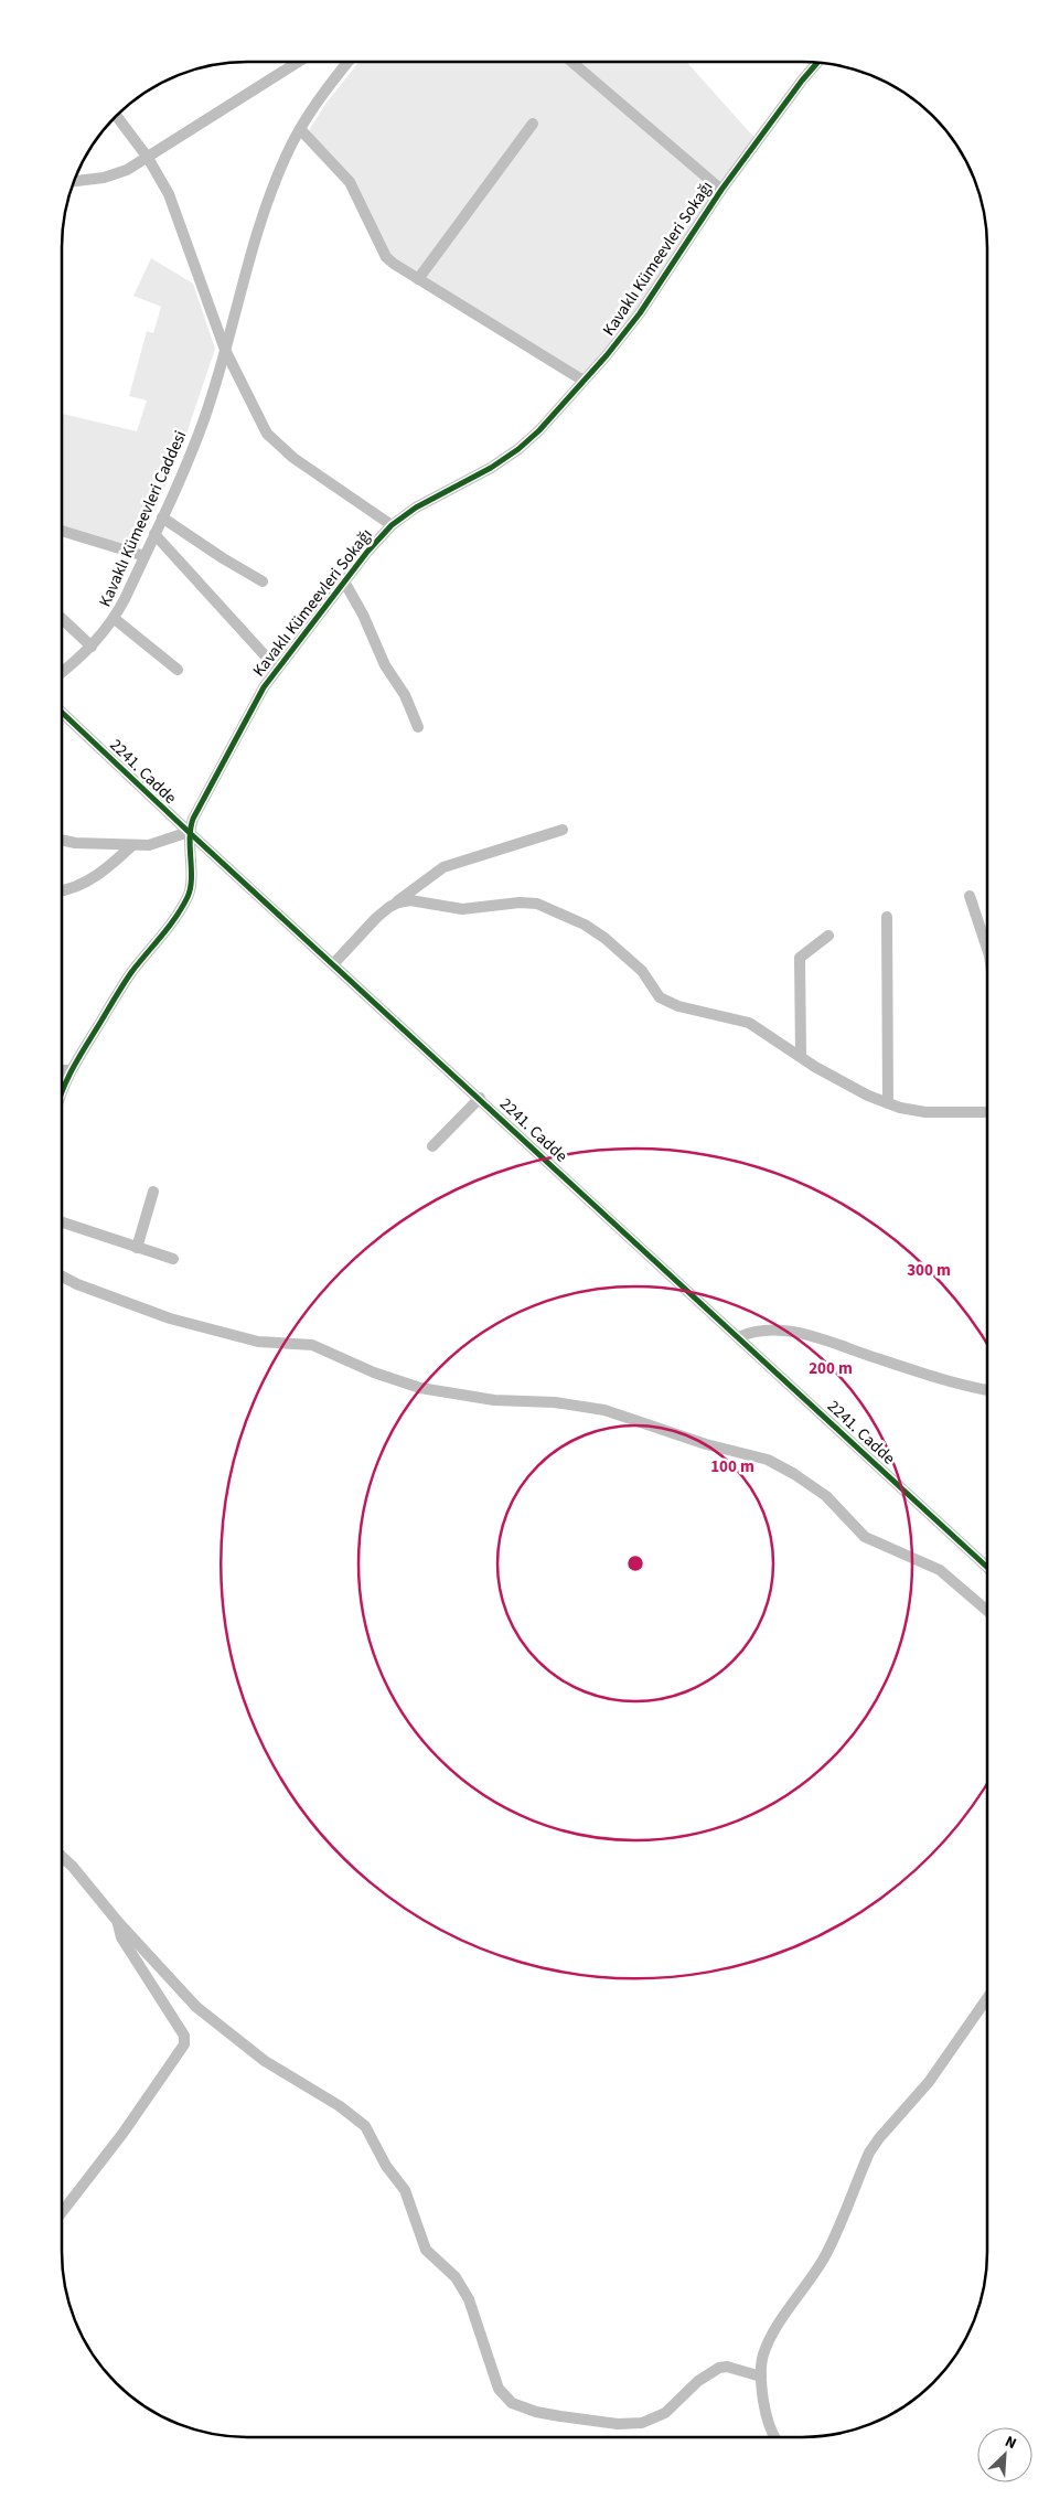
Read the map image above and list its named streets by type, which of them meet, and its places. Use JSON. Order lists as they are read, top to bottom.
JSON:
{
  "streets": {
    "street": ["Kavaklı Kümeevleri Sokağı", "Kavaklı Kümeevleri Caddesi", "2241. Cadde"]
  },
  "crossings": [
    ["Kavaklı Kümeevleri Sokağı", "Kavaklı Kümeevleri Caddesi"],
    ["Kavaklı Kümeevleri Sokağı", "2241. Cadde"]
  ],
  "north": "top right",
  "rings": ["300 m", "200 m", "100 m"]
}
